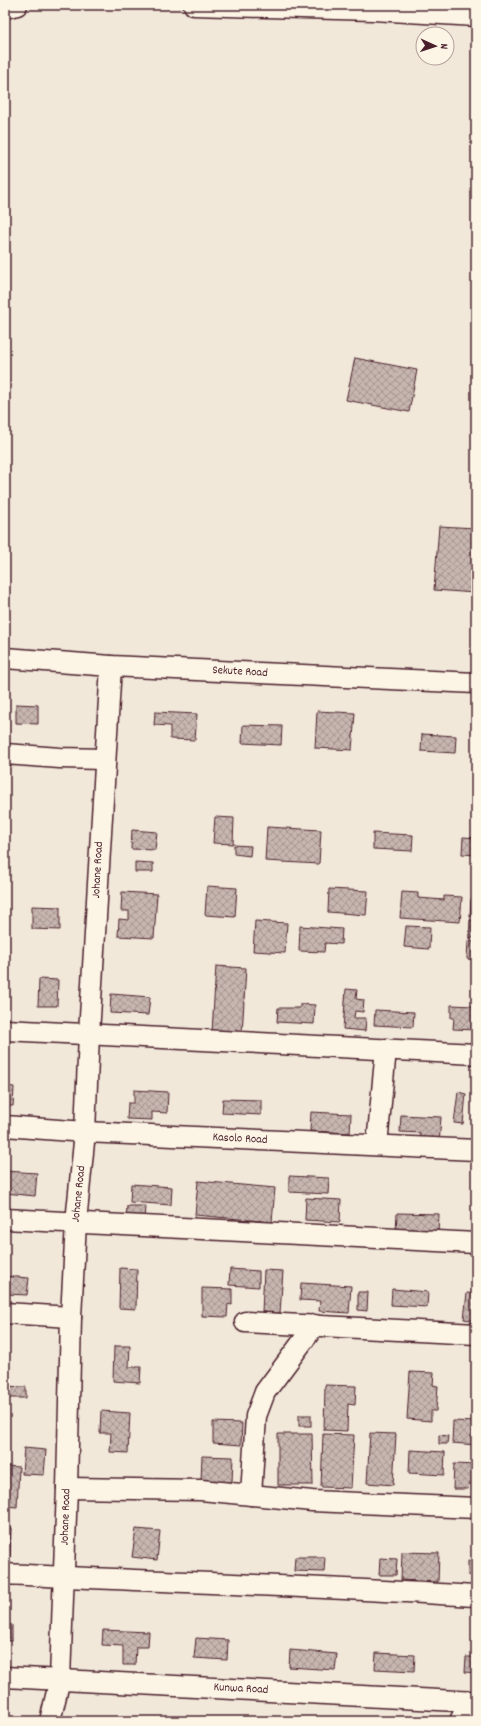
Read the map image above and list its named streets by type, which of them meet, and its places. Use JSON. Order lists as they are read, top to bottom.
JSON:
{
  "streets": {
    "street": [
      "Sekute Road",
      "Johane Road",
      "Kasolo Road",
      "Kunwa Road"
    ]
  },
  "crossings": [
    ["Sekute Road", "Johane Road"],
    ["Johane Road", "Kasolo Road"],
    ["Johane Road", "Kunwa Road"]
  ],
  "north": "right"
}
